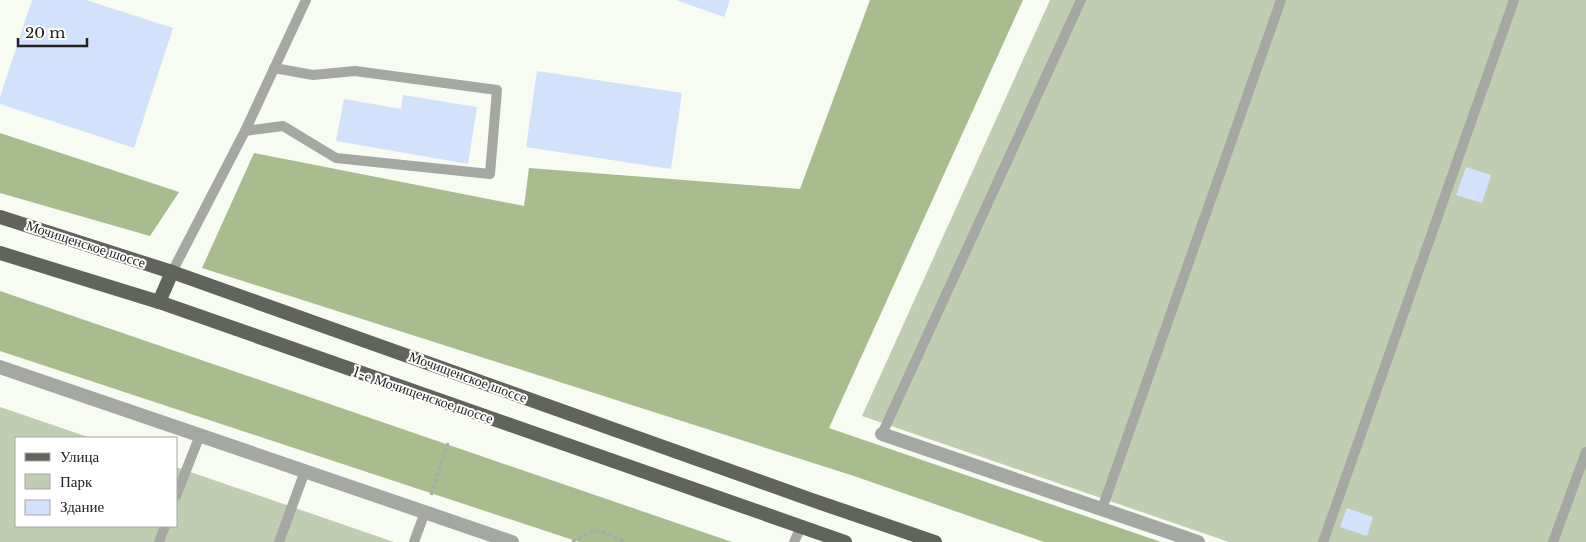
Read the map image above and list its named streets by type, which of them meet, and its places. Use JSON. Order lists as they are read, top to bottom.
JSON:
{
  "streets": {
    "main road": ["Мочищенское шоссе", "1-е Мочищенское шоссе"]
  },
  "legend": ["Улица", "Парк", "Здание"],
  "scale_bar": "20 m"
}
